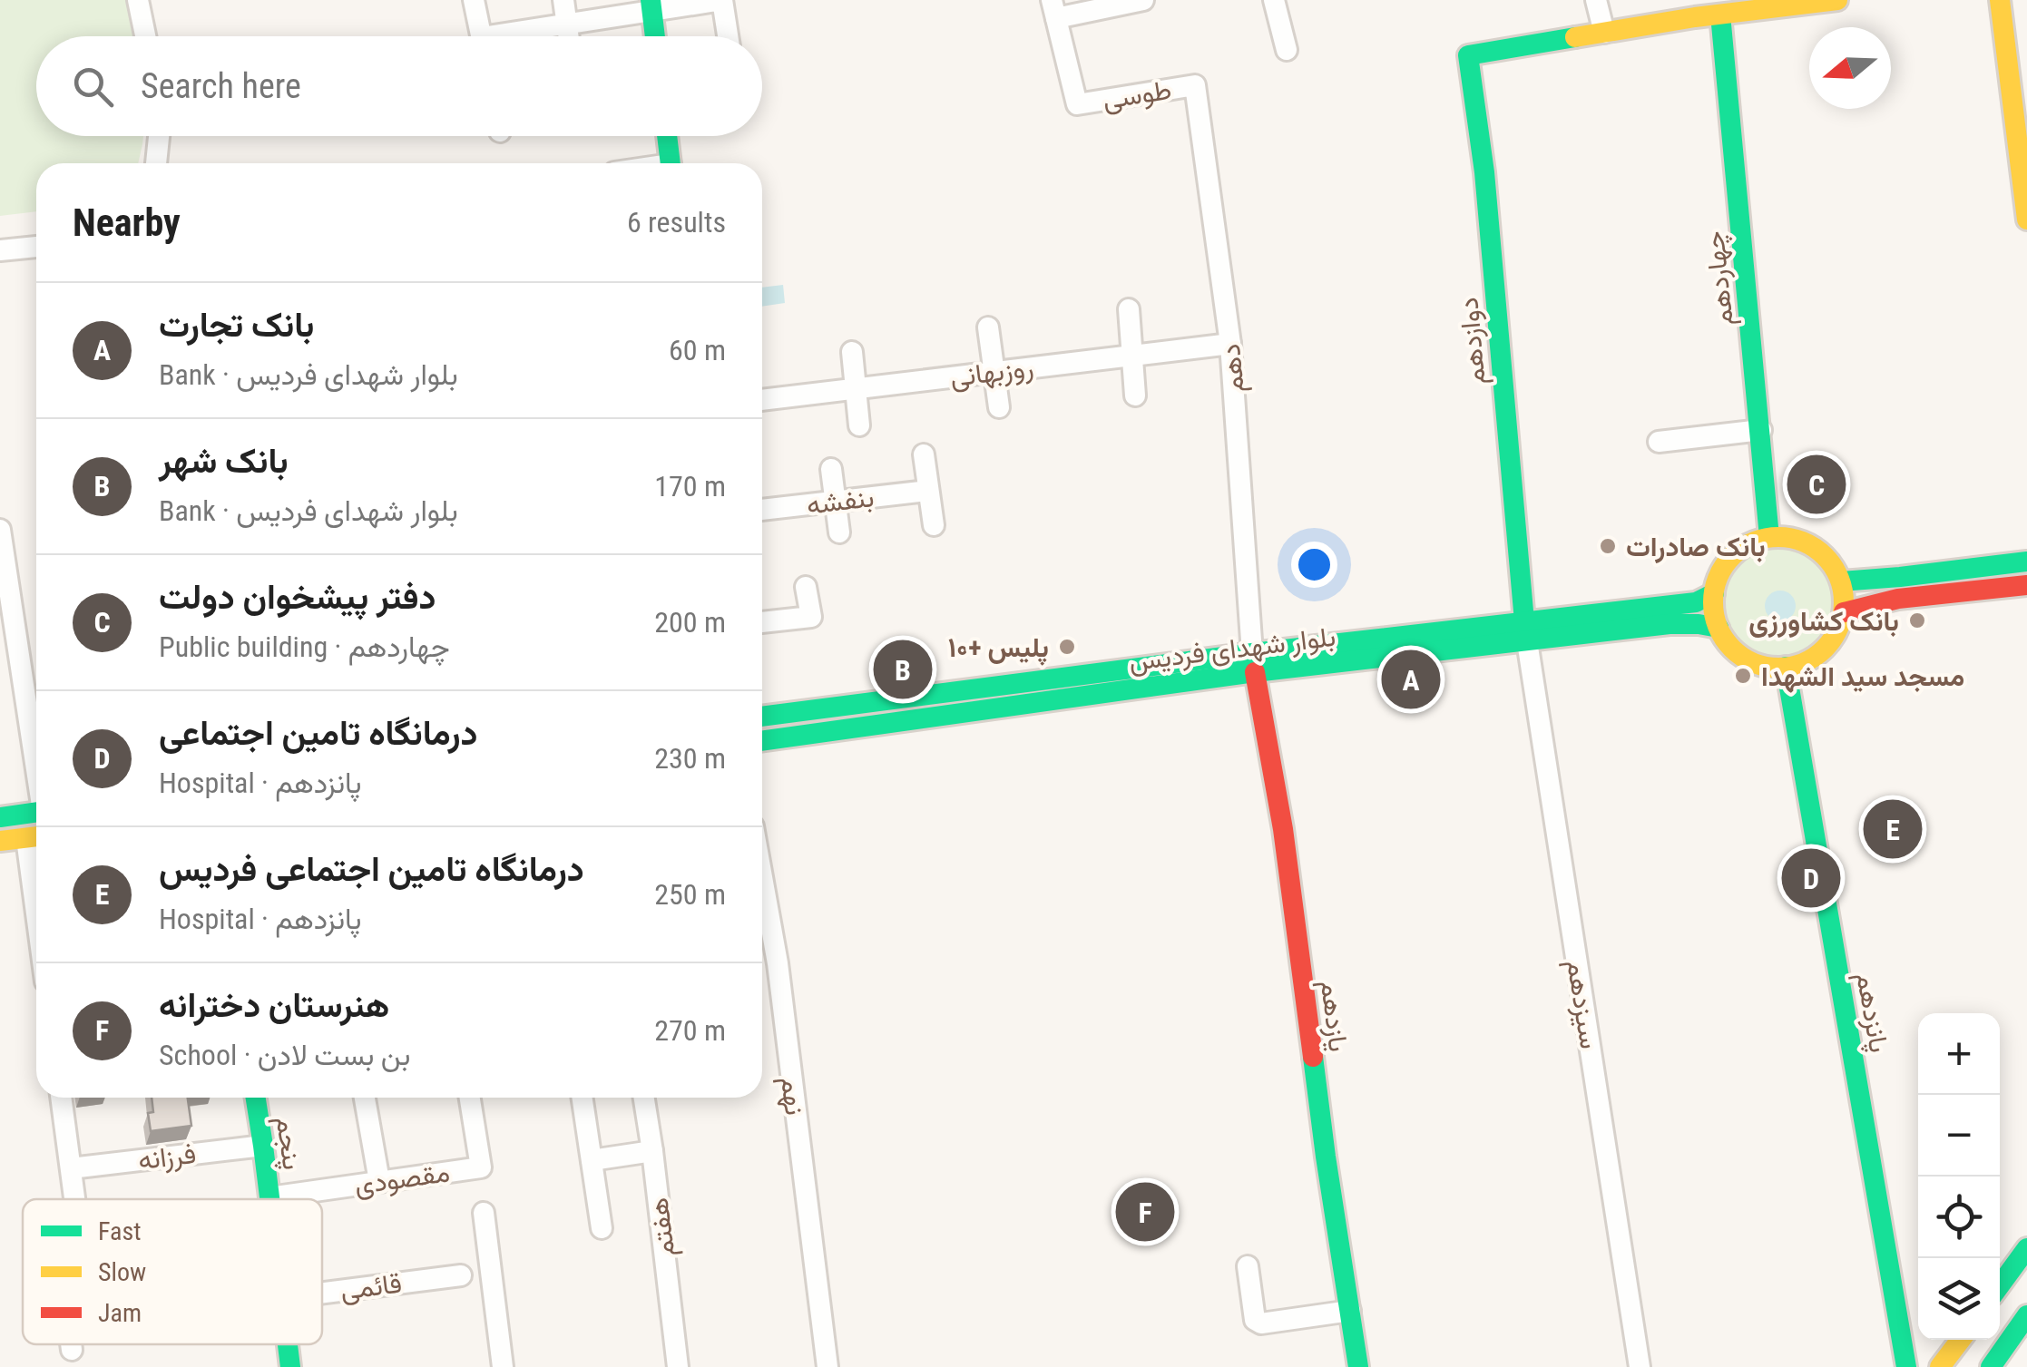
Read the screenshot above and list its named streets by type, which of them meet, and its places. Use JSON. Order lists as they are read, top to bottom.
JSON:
{
  "streets": {
    "street": [
      "طوسی",
      "چهاردهم",
      "دوازدهم",
      "دهم",
      "روزبهانی",
      "بنفشه",
      "بلوار شهدای فردیس",
      "سیزدهم",
      "پانزدهم",
      "یازدهم",
      "نهم",
      "پنجم",
      "فرزانه",
      "مقصودی",
      "هفتم",
      "قائمی"
    ]
  },
  "crossings": [
    ["طوسی", "دهم"],
    ["چهاردهم", "بلوار شهدای فردیس"],
    ["چهاردهم", "پانزدهم"],
    ["دوازدهم", "بلوار شهدای فردیس"],
    ["دوازدهم", "سیزدهم"],
    ["دهم", "روزبهانی"],
    ["دهم", "بلوار شهدای فردیس"],
    ["دهم", "یازدهم"],
    ["بلوار شهدای فردیس", "سیزدهم"],
    ["بلوار شهدای فردیس", "پانزدهم"],
    ["بلوار شهدای فردیس", "یازدهم"],
    ["پنجم", "فرزانه"],
    ["پنجم", "مقصودی"]
  ],
  "places": [
    "بانک صادرات",
    "بانک کشاورزی",
    "پلیس +۱۰",
    "مسجد سید الشهدا"
  ],
  "legend": ["Fast", "Slow", "Jam"],
  "north": "left",
  "page": {
    "search": "Search here",
    "heading": ["Nearby", "6 results"],
    "list": [
      {
        "mark": "A",
        "name": "بانک تجارت",
        "note": "Bank · بلوار شهدای فردیس",
        "value": "60 m"
      },
      {
        "mark": "B",
        "name": "بانک شهر",
        "note": "Bank · بلوار شهدای فردیس",
        "value": "170 m"
      },
      {
        "mark": "C",
        "name": "دفتر پیشخوان دولت",
        "note": "Public building · چهاردهم",
        "value": "200 m"
      },
      {
        "mark": "D",
        "name": "درمانگاه تامین اجتماعى",
        "note": "Hospital · پانزدهم",
        "value": "230 m"
      },
      {
        "mark": "E",
        "name": "درمانگاه تامین اجتماعی فردیس",
        "note": "Hospital · پانزدهم",
        "value": "250 m"
      },
      {
        "mark": "F",
        "name": "هنرستان دخترانه",
        "note": "School · بن بست لادن",
        "value": "270 m"
      }
    ],
    "pins": [
      "C",
      "B",
      "A",
      "E",
      "D",
      "F"
    ],
    "map_buttons": ["+", "−"]
  }
}
